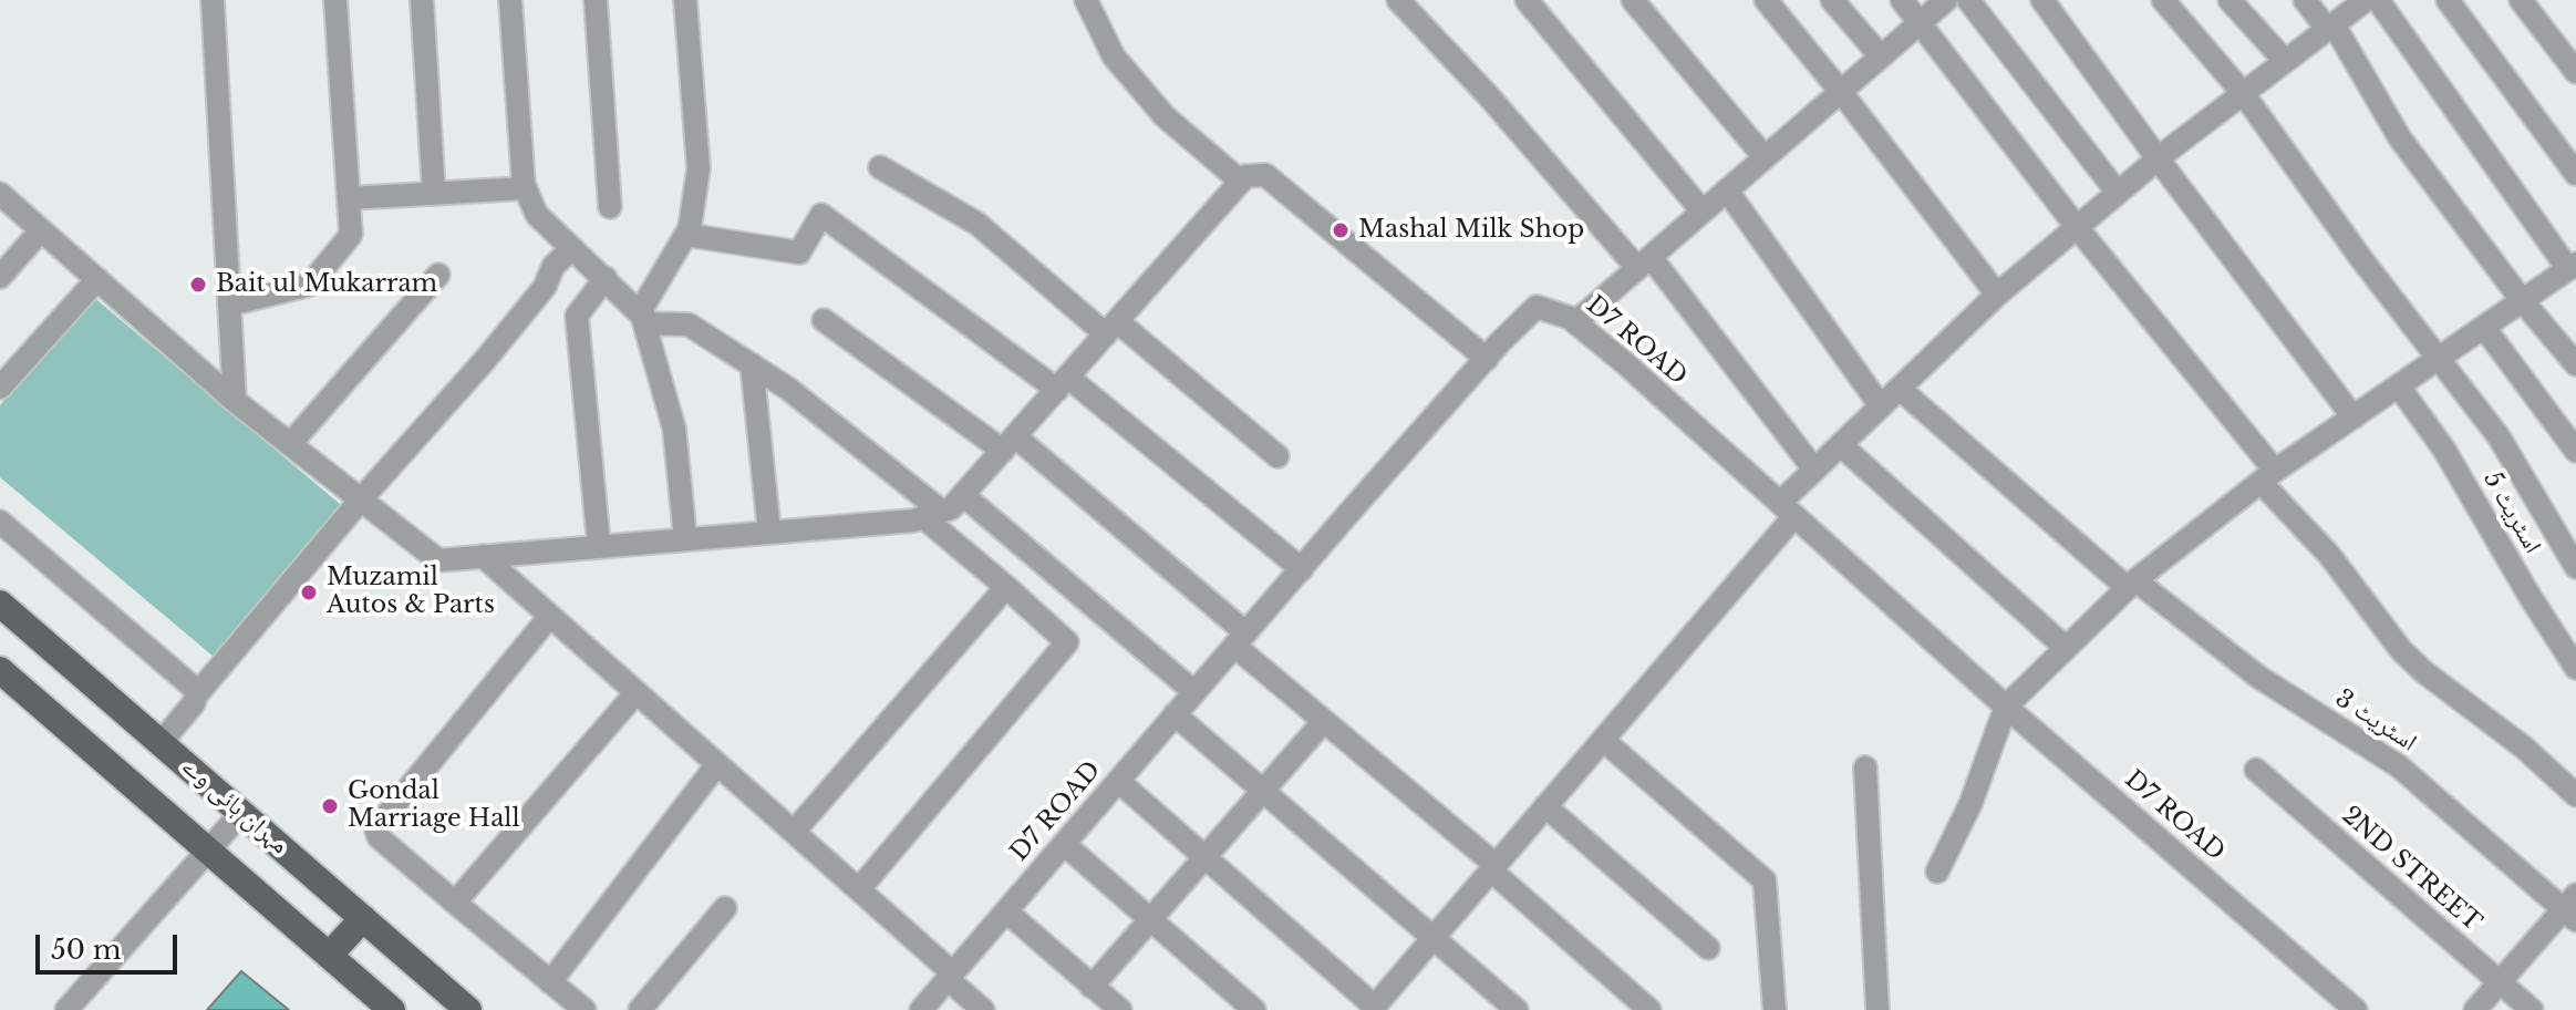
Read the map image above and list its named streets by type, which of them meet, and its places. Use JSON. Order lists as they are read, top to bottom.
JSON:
{
  "streets": {
    "main road": ["مہران ہائی وے"],
    "street": [
      "D7 ROAD",
      "اسٹریٹ 5",
      "اسٹریٹ 3",
      "2ND STREET"
    ]
  },
  "places": [
    "Mashal Milk Shop",
    "Bait ul Mukarram",
    "Muzamil Autos & Parts",
    "Gondal Marriage Hall"
  ],
  "scale_bar": "50 m"
}
